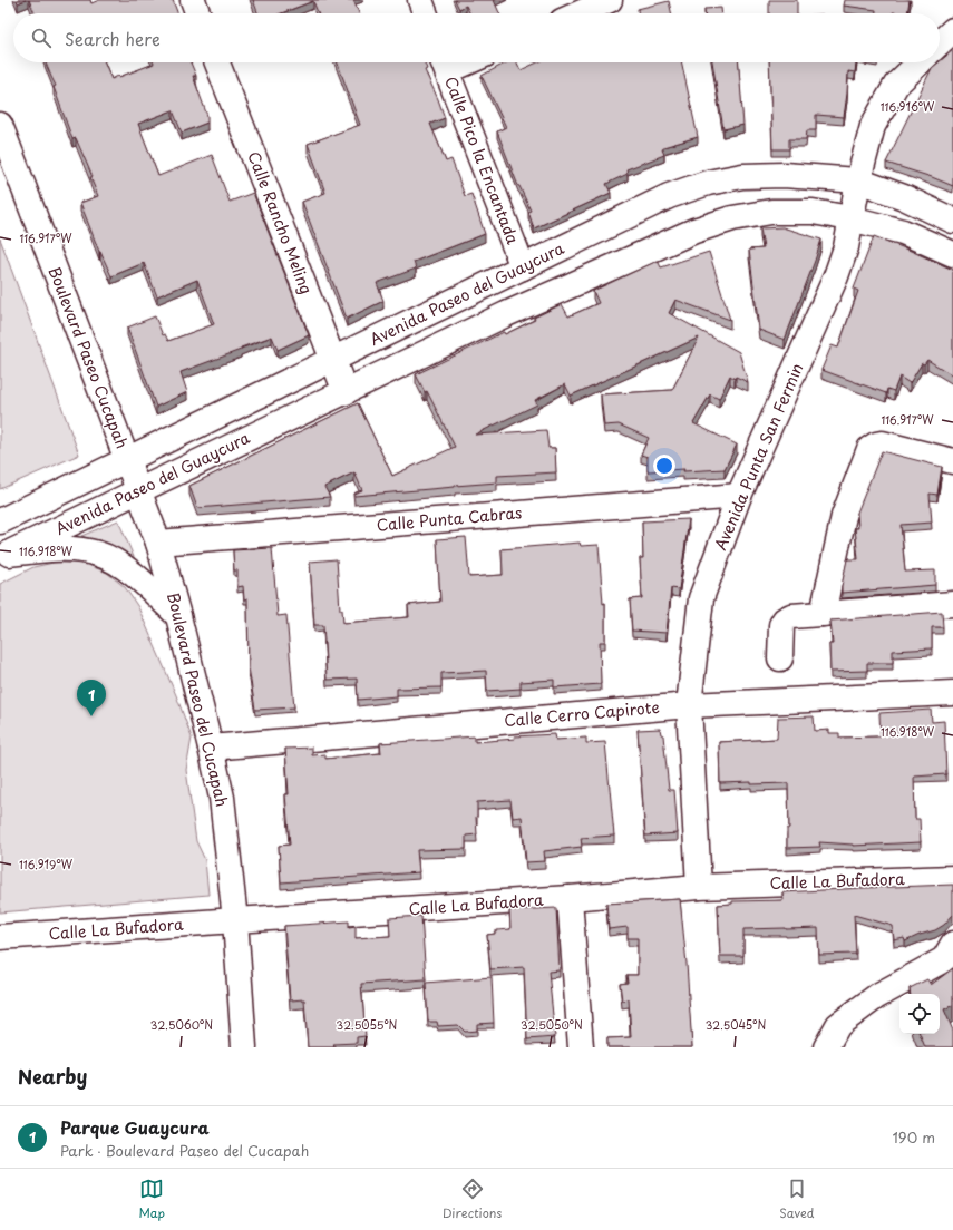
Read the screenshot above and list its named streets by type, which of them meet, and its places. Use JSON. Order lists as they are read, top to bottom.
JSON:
{
  "streets": {
    "street": [
      "Calle Pico la Encantada",
      "Calle Rancho Meling",
      "Avenida Paseo del Guaycura",
      "Boulevard Paseo Cucapah",
      "Avenida Punta San Fermin",
      "Calle Punta Cabras",
      "Boulevard Paseo del Cucapah",
      "Calle Cerro Capirote",
      "Calle La Bufadora"
    ]
  },
  "crossings": [
    ["Calle Pico la Encantada", "Avenida Paseo del Guaycura"],
    ["Calle Rancho Meling", "Avenida Paseo del Guaycura"],
    ["Avenida Paseo del Guaycura", "Boulevard Paseo Cucapah"],
    ["Avenida Paseo del Guaycura", "Avenida Punta San Fermin"],
    ["Avenida Paseo del Guaycura", "Boulevard Paseo del Cucapah"],
    ["Boulevard Paseo Cucapah", "Boulevard Paseo del Cucapah"],
    ["Avenida Punta San Fermin", "Calle Punta Cabras"],
    ["Avenida Punta San Fermin", "Calle Cerro Capirote"],
    ["Avenida Punta San Fermin", "Calle La Bufadora"],
    ["Calle Punta Cabras", "Boulevard Paseo del Cucapah"],
    ["Boulevard Paseo del Cucapah", "Calle Cerro Capirote"],
    ["Boulevard Paseo del Cucapah", "Calle La Bufadora"]
  ],
  "page": {
    "search": "Search here",
    "pins": "1",
    "heading": "Nearby",
    "list": [
      {
        "mark": "1",
        "name": "Parque Guaycura",
        "note": "Park · Boulevard Paseo del Cucapah",
        "value": "190 m"
      }
    ],
    "nav": ["Map", "Directions", "Saved"]
  },
  "coordinates": [
    "116.916°W",
    "116.917°W",
    "116.918°W",
    "116.919°W",
    "32.5060°N",
    "32.5055°N",
    "32.5050°N",
    "32.5045°N"
  ]
}
